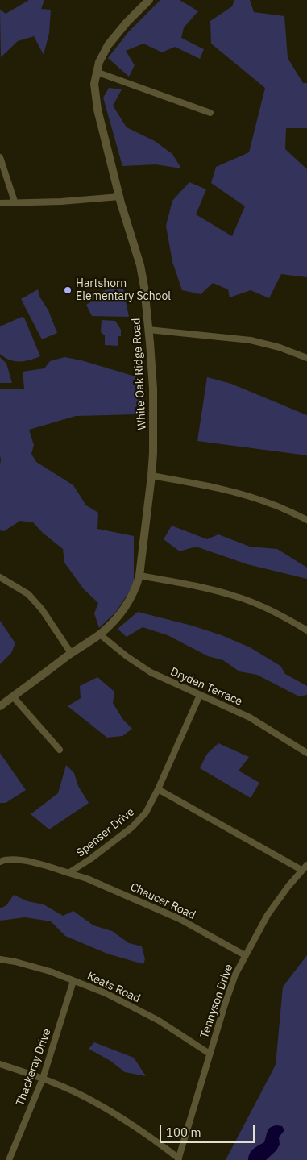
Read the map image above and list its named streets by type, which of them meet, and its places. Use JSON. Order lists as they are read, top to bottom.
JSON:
{
  "streets": {
    "street": [
      "White Oak Ridge Road",
      "Dryden Terrace",
      "Spenser Drive",
      "Chaucer Road",
      "Keats Road",
      "Tennyson Drive",
      "Thackeray Drive"
    ]
  },
  "crossings": [
    ["White Oak Ridge Road", "Dryden Terrace"],
    ["Dryden Terrace", "Spenser Drive"],
    ["Spenser Drive", "Chaucer Road"],
    ["Chaucer Road", "Tennyson Drive"],
    ["Keats Road", "Tennyson Drive"],
    ["Keats Road", "Thackeray Drive"]
  ],
  "places": ["Hartshorn Elementary School"],
  "scale_bar": "100 m"
}
